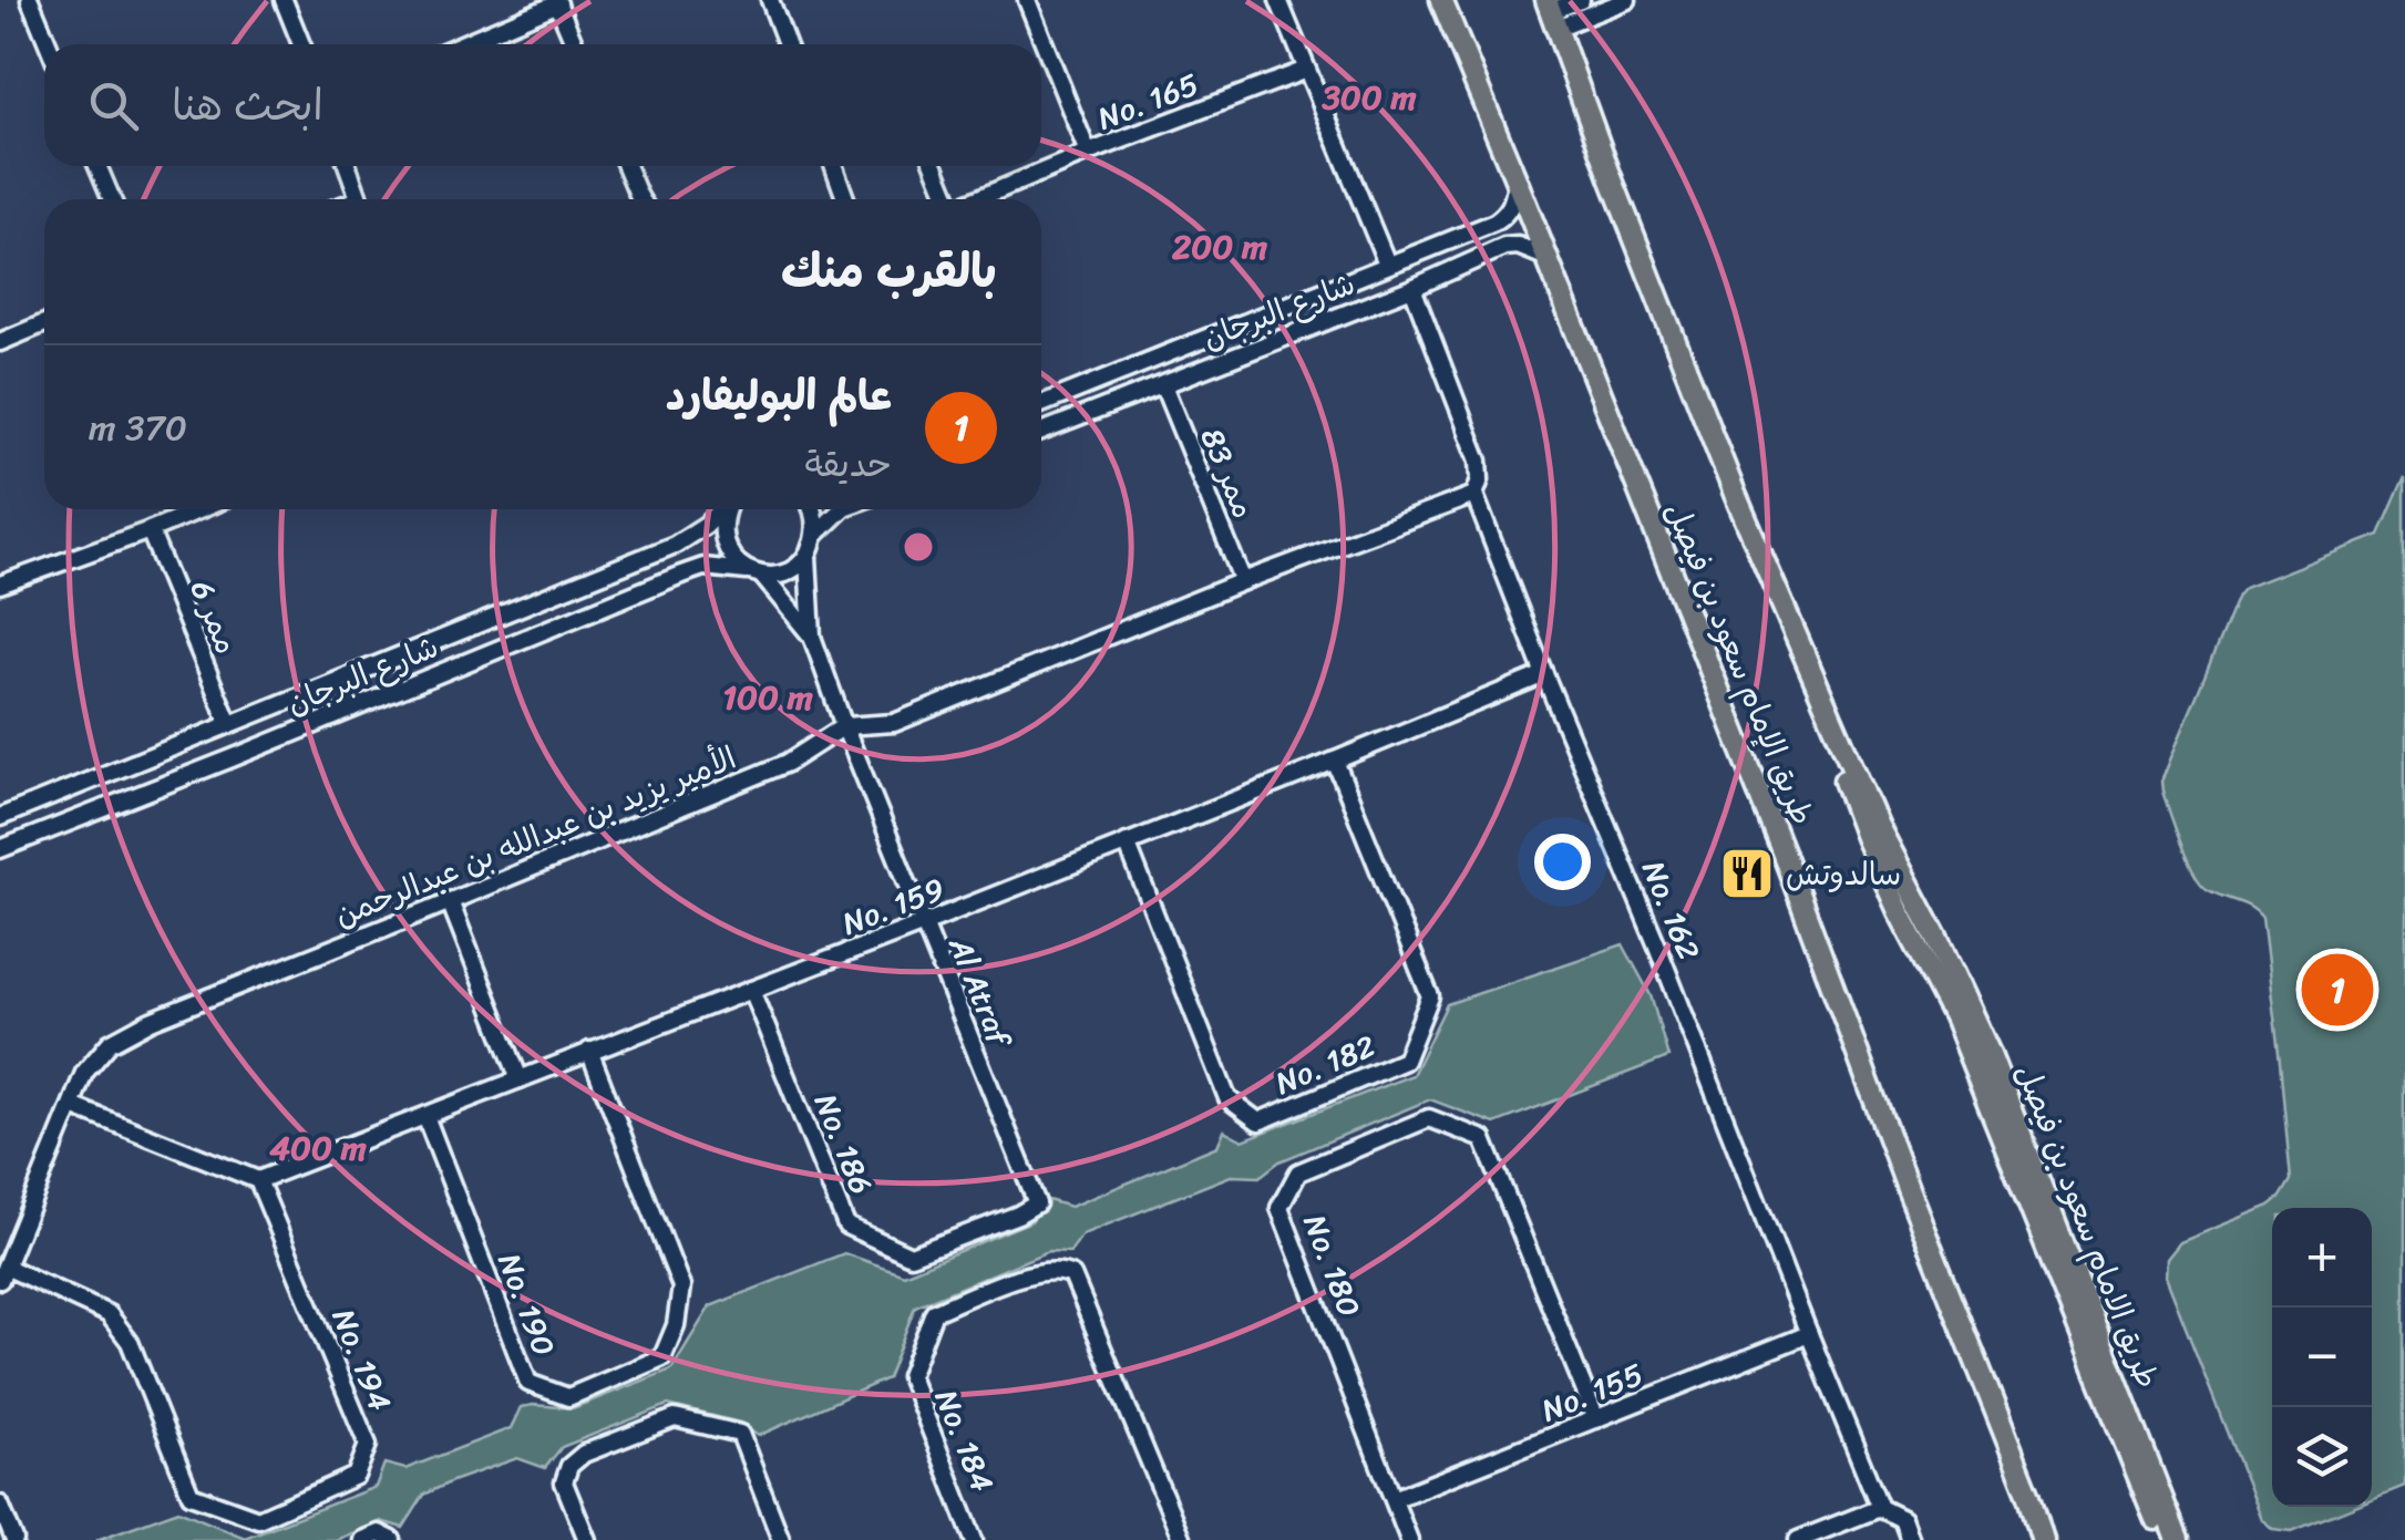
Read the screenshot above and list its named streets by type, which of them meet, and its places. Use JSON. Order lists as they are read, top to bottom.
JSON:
{
  "streets": {
    "main road": ["طريق الإمام سعود بن فيصل", "طريق الامام سعود بن فيصل"],
    "street": [
      "No. 165",
      "شارع البرجان",
      "ممر 83",
      "ممر 6",
      "الأمير يزيد بن عبدالله بن عبدالرحمن",
      "No. 159",
      "No. 162",
      "Al Atraf",
      "No. 182",
      "No. 186",
      "No. 180",
      "No. 190",
      "No. 194",
      "No. 155",
      "No. 184"
    ]
  },
  "crossings": [
    ["شارع البرجان", "ممر 83"],
    ["شارع البرجان", "ممر 6"],
    ["شارع البرجان", "طريق الإمام سعود بن فيصل"],
    ["شارع البرجان", "No. 162"],
    ["ممر 83", "الأمير يزيد بن عبدالله بن عبدالرحمن"],
    ["طريق الإمام سعود بن فيصل", "طريق الامام سعود بن فيصل"],
    ["الأمير يزيد بن عبدالله بن عبدالرحمن", "No. 162"],
    ["الأمير يزيد بن عبدالله بن عبدالرحمن", "Al Atraf"],
    ["الأمير يزيد بن عبدالله بن عبدالرحمن", "No. 194"],
    ["No. 159", "No. 162"],
    ["No. 159", "Al Atraf"],
    ["No. 159", "No. 182"],
    ["No. 159", "No. 186"],
    ["No. 159", "No. 190"],
    ["No. 159", "No. 194"],
    ["No. 162", "No. 155"],
    ["Al Atraf", "No. 186"],
    ["No. 180", "No. 155"]
  ],
  "places": {
    "restaurant": ["سالدوتش"]
  },
  "page": {
    "search": "ابحث هنا",
    "heading": "بالقرب منك",
    "list": [
      {
        "mark": "1",
        "name": "عالم البوليفارد",
        "note": "حديقة",
        "value": "370 m"
      }
    ],
    "pins": "1",
    "map_buttons": ["+", "−"]
  },
  "rings": [
    "300 m",
    "200 m",
    "100 m",
    "400 m"
  ]
}
